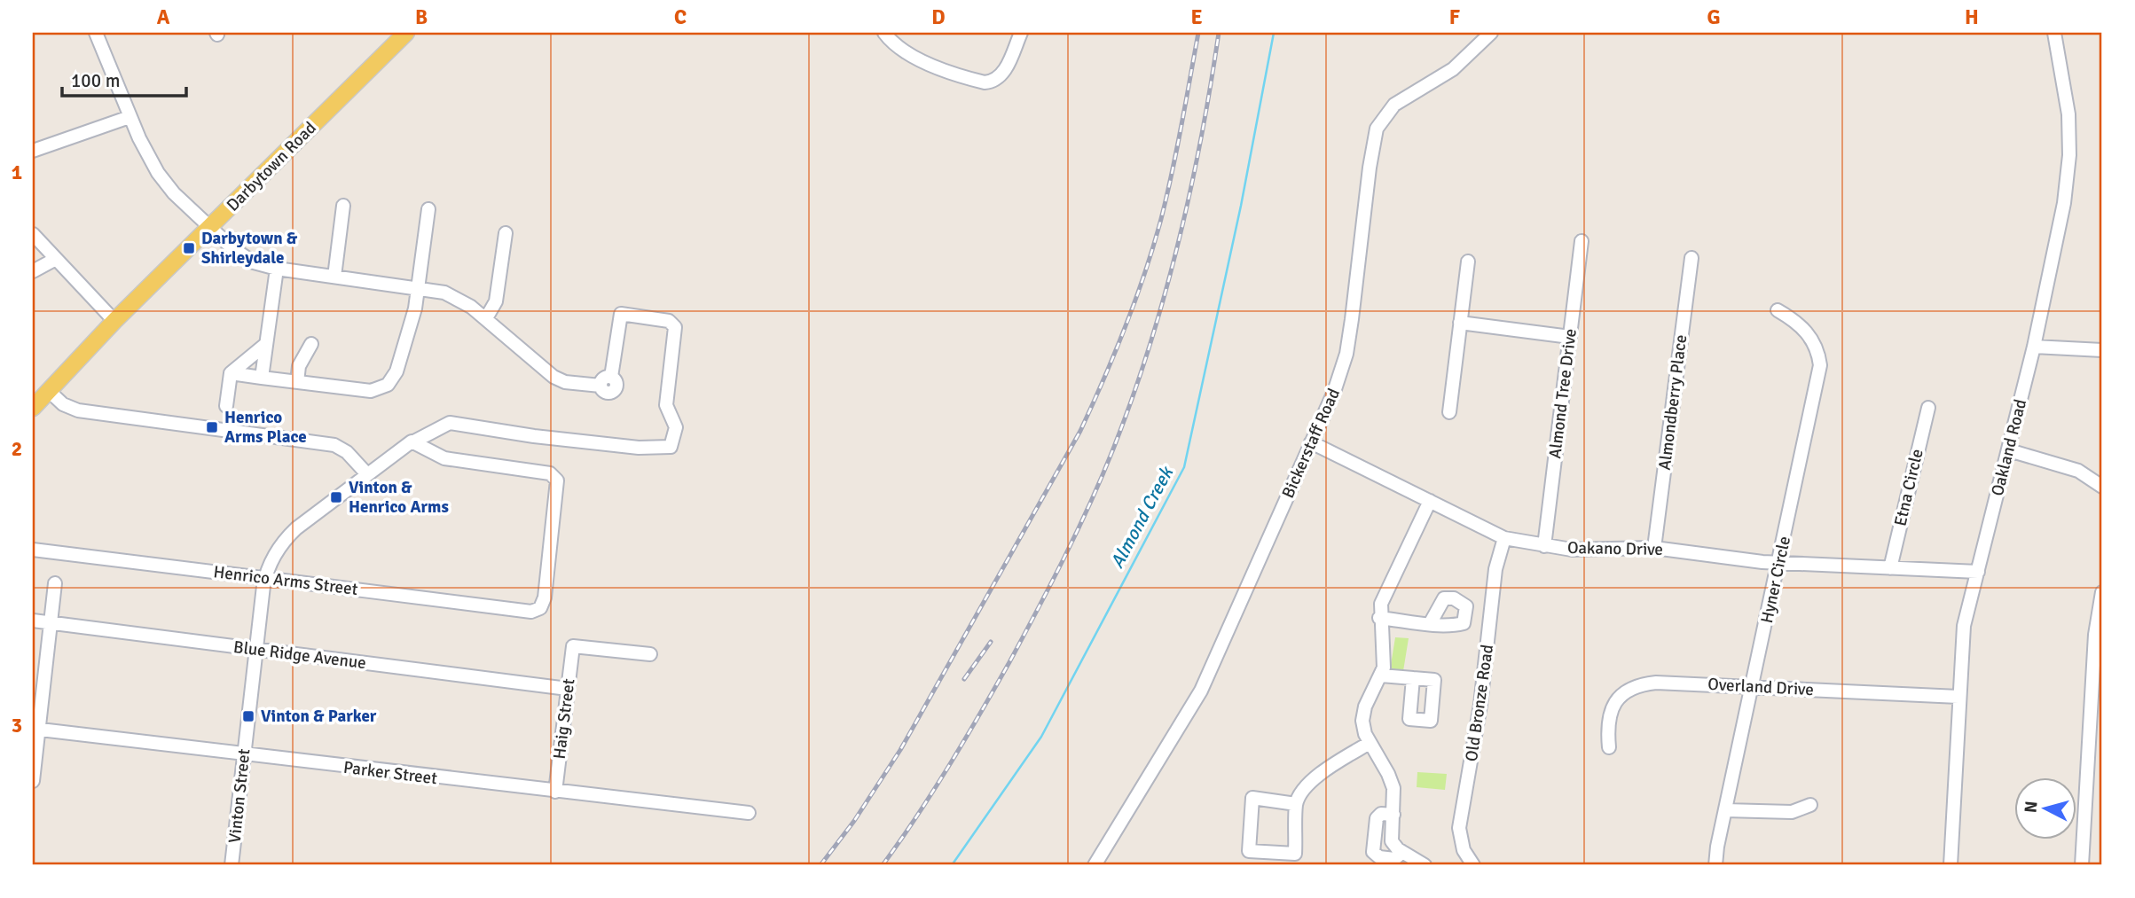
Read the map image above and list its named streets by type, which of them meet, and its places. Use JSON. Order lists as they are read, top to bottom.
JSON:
{
  "streets": {
    "main road": ["Darbytown Road"],
    "street": [
      "Almond Tree Drive",
      "Almondberry Place",
      "Bickerstaff Road",
      "Oakland Road",
      "Etna Circle",
      "Oakano Drive",
      "Hyner Circle",
      "Henrico Arms Street",
      "Blue Ridge Avenue",
      "Overland Drive",
      "Old Bronze Road",
      "Haig Street",
      "Parker Street",
      "Vinton Street"
    ]
  },
  "crossings": [
    ["Almond Tree Drive", "Oakano Drive"],
    ["Almondberry Place", "Oakano Drive"],
    ["Bickerstaff Road", "Oakano Drive"],
    ["Oakland Road", "Oakano Drive"],
    ["Oakland Road", "Overland Drive"],
    ["Etna Circle", "Oakano Drive"],
    ["Oakano Drive", "Hyner Circle"],
    ["Oakano Drive", "Old Bronze Road"],
    ["Hyner Circle", "Overland Drive"],
    ["Henrico Arms Street", "Vinton Street"],
    ["Blue Ridge Avenue", "Haig Street"],
    ["Blue Ridge Avenue", "Vinton Street"],
    ["Haig Street", "Parker Street"],
    ["Parker Street", "Vinton Street"]
  ],
  "water": ["Almond Creek"],
  "places": {
    "transit": [
      "Darbytown & Shirleydale",
      "Henrico Arms Place",
      "Vinton & Henrico Arms",
      "Vinton & Parker"
    ]
  },
  "scale_bar": "100 m",
  "north": "left",
  "grid": {
    "columns": [
      "A",
      "B",
      "C",
      "D",
      "E",
      "F",
      "G",
      "H"
    ],
    "rows": ["1", "2", "3"]
  }
}
